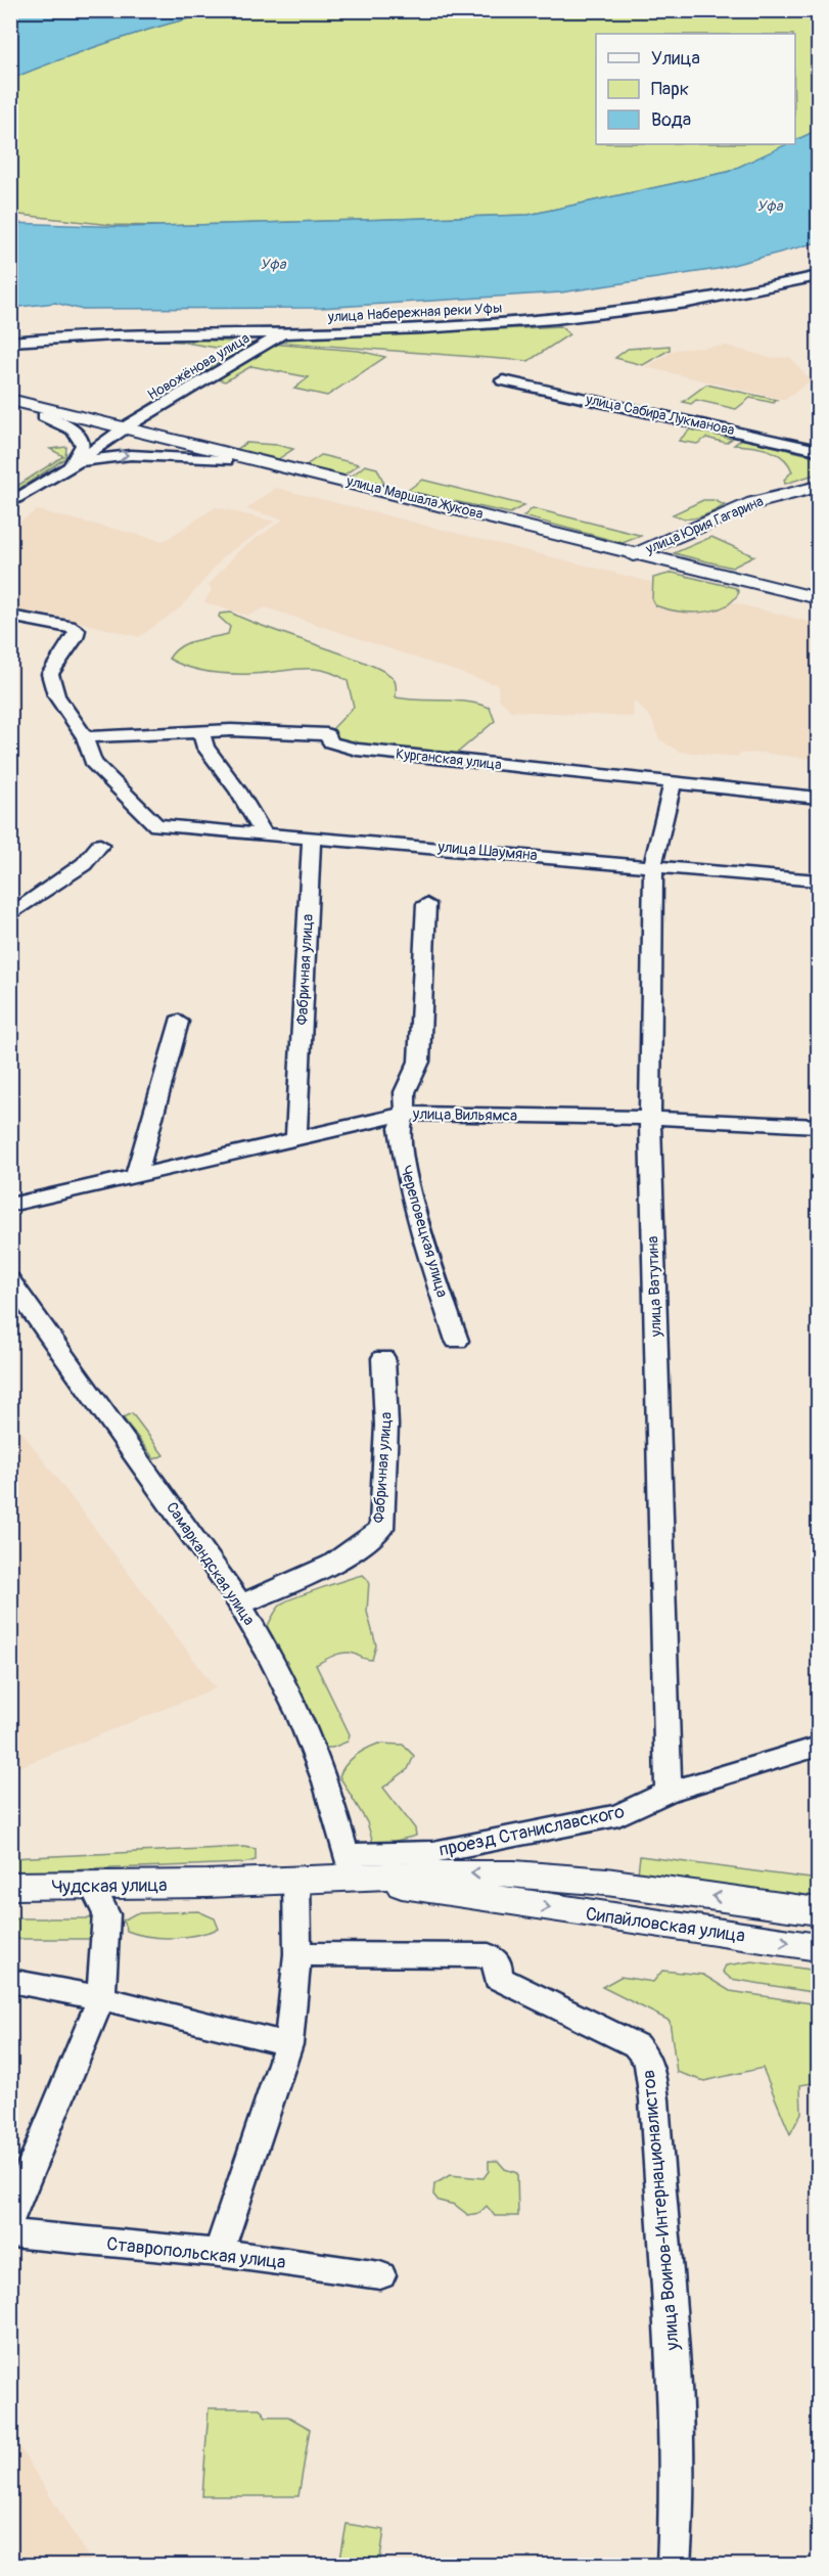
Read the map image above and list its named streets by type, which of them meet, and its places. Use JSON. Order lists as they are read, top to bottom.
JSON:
{
  "streets": {
    "main road": [
      "улица Маршала Жукова",
      "улица Юрия Гагарина",
      "Чудская улица",
      "Сипайловская улица"
    ],
    "street": [
      "улица Набережная реки Уфы",
      "Новожёнова улица",
      "улица Сабира Лукманова",
      "Курганская улица",
      "улица Шаумяна",
      "Фабричная улица",
      "улица Вильямса",
      "Череповецкая улица",
      "улица Ватутина",
      "Самаркандская улица",
      "проезд Станиславского",
      "улица Воинов-Интернационалистов",
      "Ставропольская улица"
    ]
  },
  "crossings": [
    ["улица Набережная реки Уфы", "Новожёнова улица"],
    ["Новожёнова улица", "улица Маршала Жукова"],
    ["улица Маршала Жукова", "улица Юрия Гагарина"],
    ["Курганская улица", "улица Шаумяна"],
    ["Курганская улица", "улица Ватутина"],
    ["улица Шаумяна", "Фабричная улица"],
    ["улица Шаумяна", "улица Ватутина"],
    ["Фабричная улица", "улица Вильямса"],
    ["Фабричная улица", "Самаркандская улица"],
    ["улица Вильямса", "Череповецкая улица"],
    ["улица Вильямса", "улица Ватутина"],
    ["улица Ватутина", "проезд Станиславского"],
    ["Самаркандская улица", "проезд Станиславского"],
    ["Самаркандская улица", "Сипайловская улица"],
    ["проезд Станиславского", "Сипайловская улица"],
    ["Чудская улица", "Сипайловская улица"]
  ],
  "water": ["Уфа"],
  "legend": ["Улица", "Парк", "Вода"]
}
